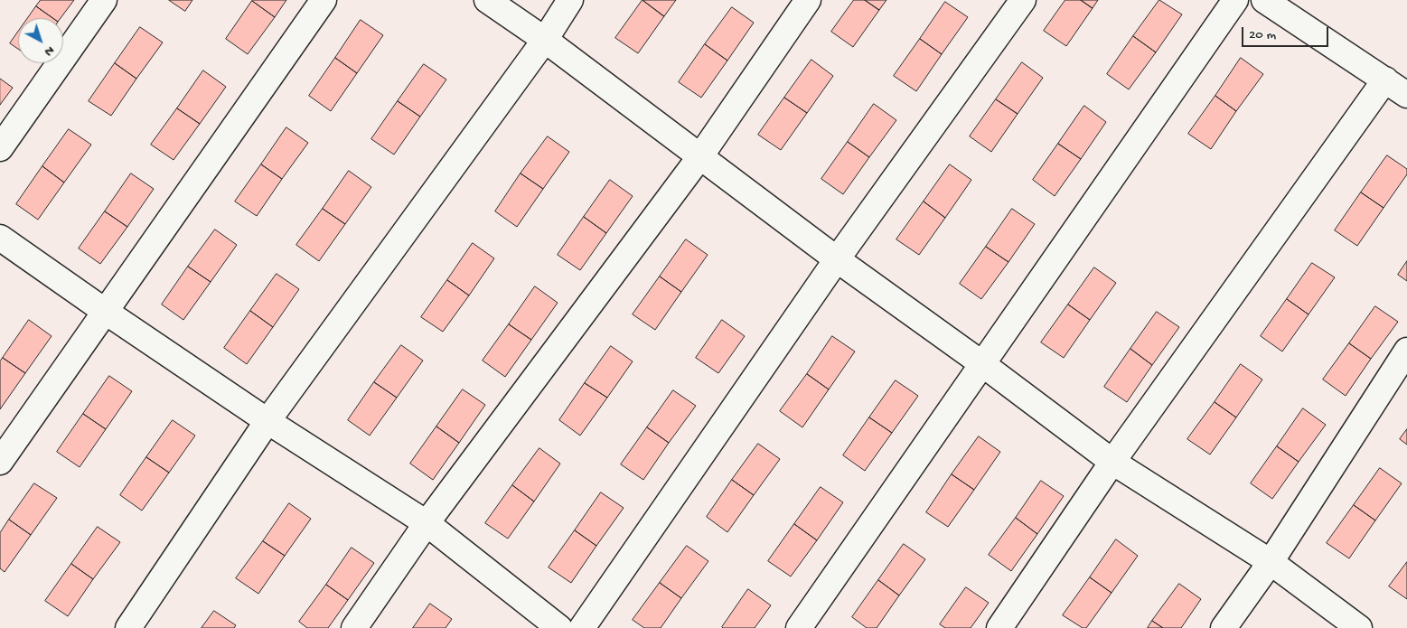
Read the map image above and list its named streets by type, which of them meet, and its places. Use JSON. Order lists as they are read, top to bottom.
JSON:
{
  "scale_bar": "20 m",
  "north": "bottom right"
}
